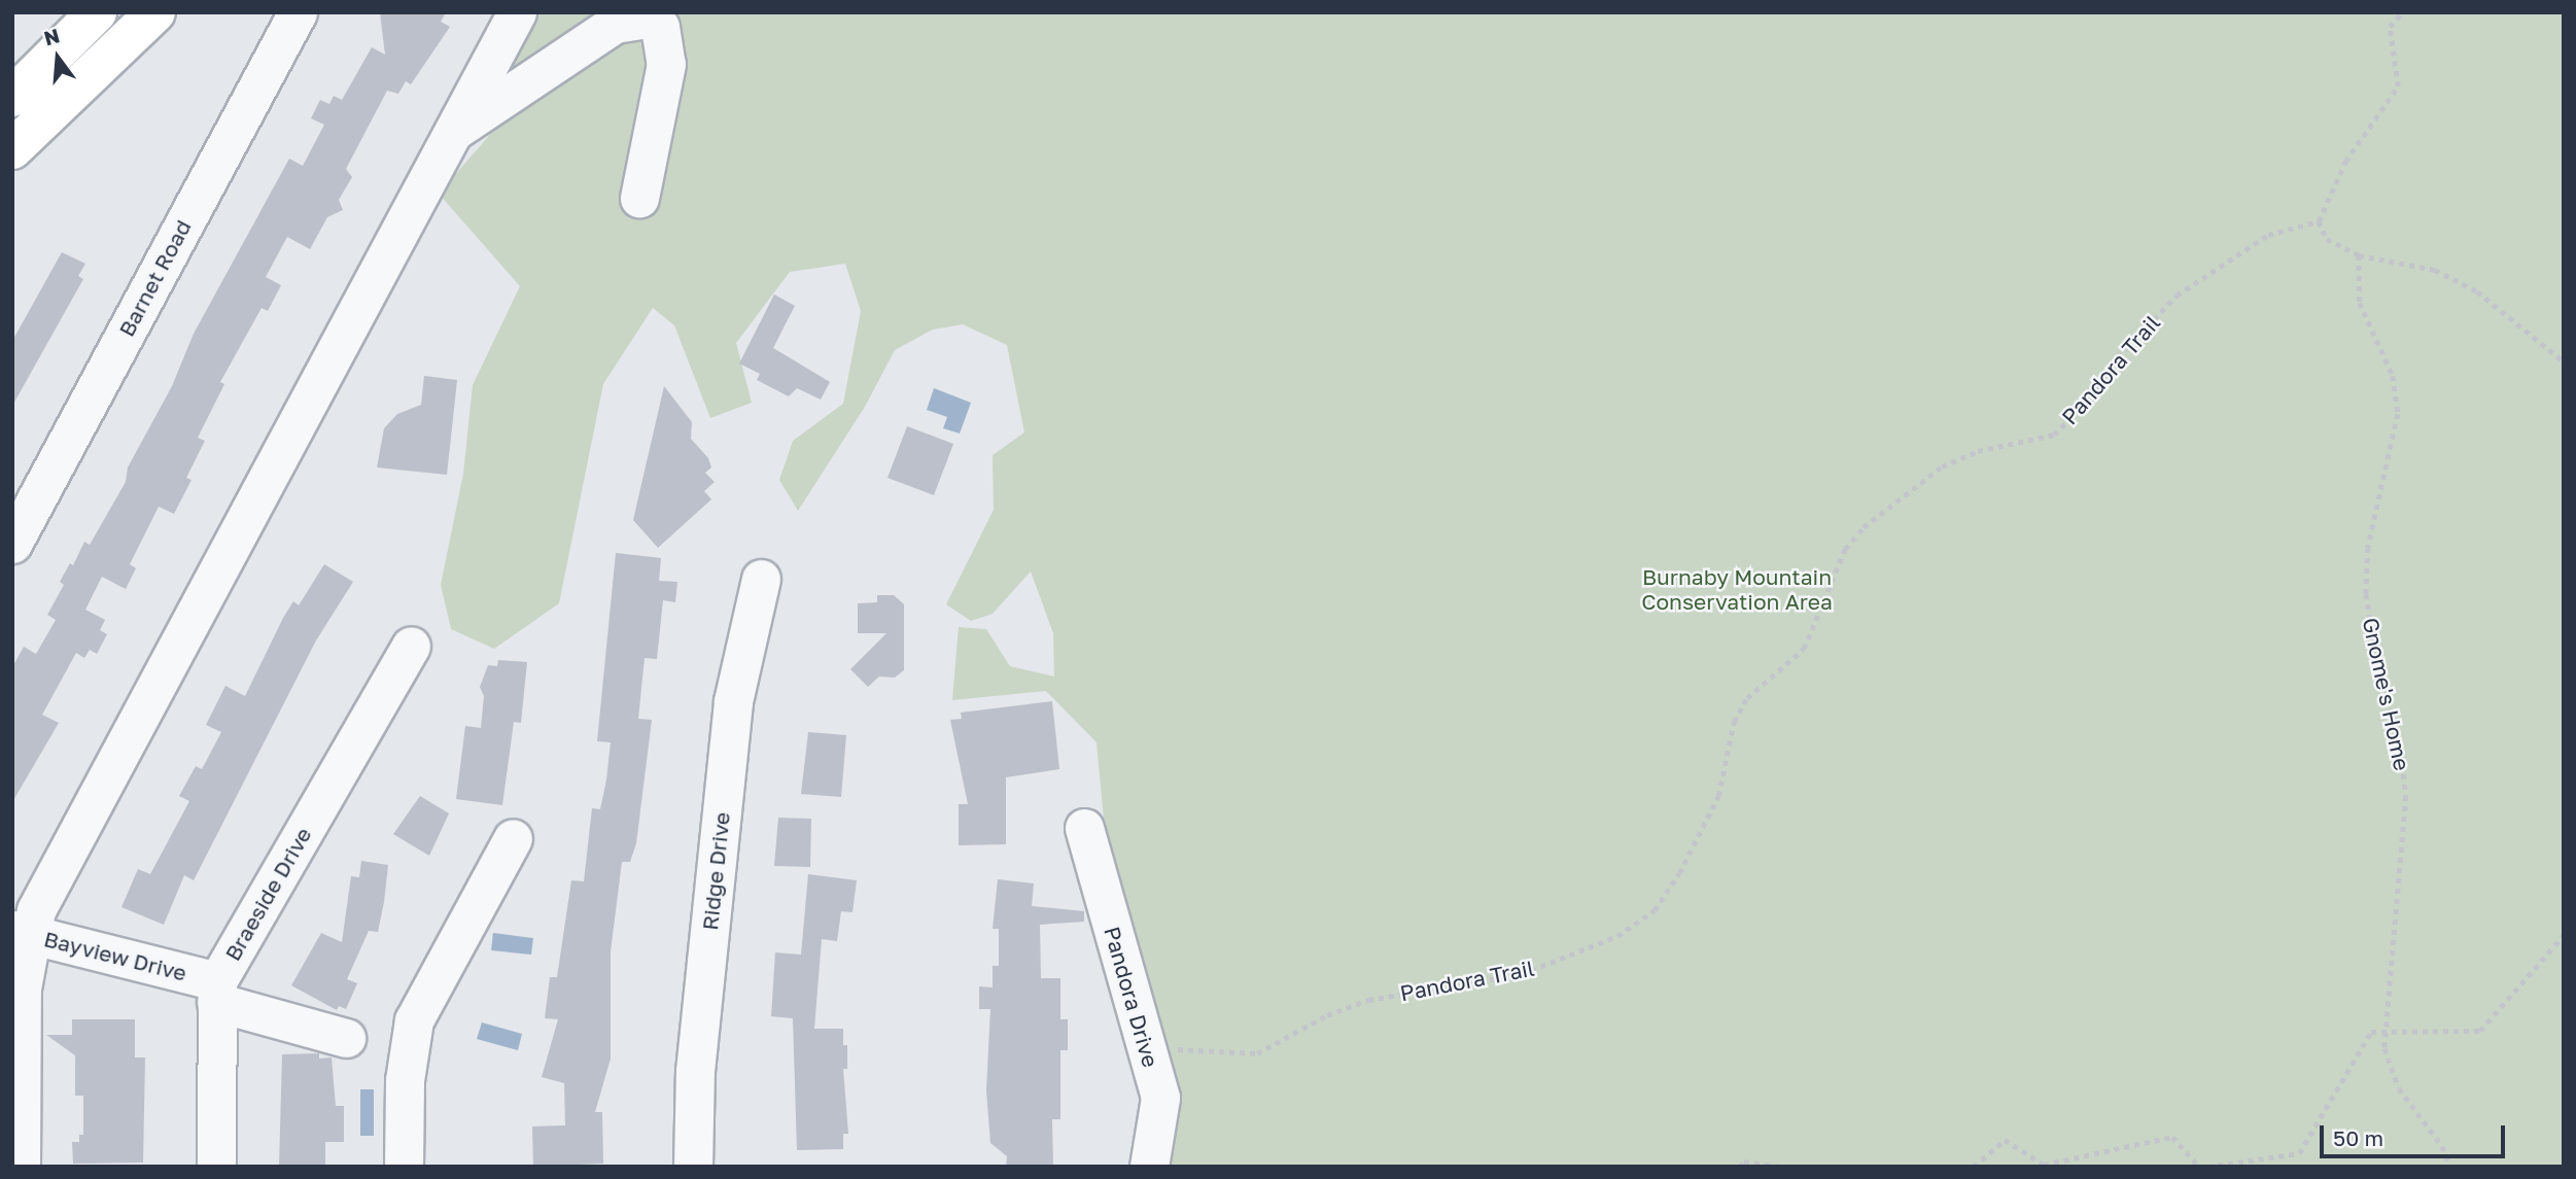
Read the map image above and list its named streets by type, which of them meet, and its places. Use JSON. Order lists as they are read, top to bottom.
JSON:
{
  "streets": {
    "street": [
      "Barnet Road",
      "Ridge Drive",
      "Braeside Drive",
      "Bayview Drive",
      "Pandora Drive"
    ],
    "path": ["Pandora Trail", "Gnome's Home"]
  },
  "crossings": [
    ["Pandora Trail", "Pandora Drive"],
    ["Braeside Drive", "Bayview Drive"]
  ],
  "parks": ["Burnaby Mountain Conservation Area"],
  "scale_bar": "50 m",
  "north": "top"
}
